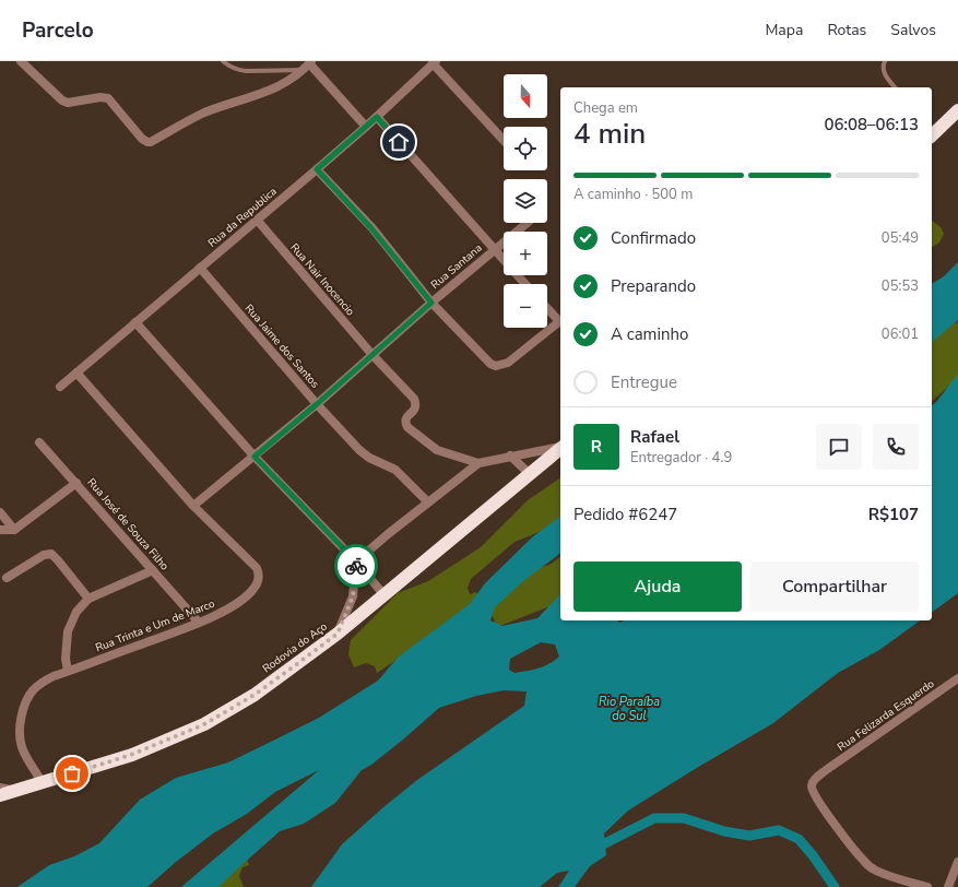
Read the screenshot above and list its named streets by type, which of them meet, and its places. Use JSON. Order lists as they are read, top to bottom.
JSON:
{
  "streets": {
    "highway": ["Rodovia do Aço"],
    "street": [
      "Rua da Republica",
      "Rua Santana",
      "Rua Nair Inocencio",
      "Rua Jaime dos Santos",
      "Rua José de Souza Filho",
      "Rua Trinta e Um de Marco",
      "Rua Felizarda Esquerdo"
    ]
  },
  "crossings": [
    ["Rua da Republica", "Rua Nair Inocencio"],
    ["Rua da Republica", "Rua Jaime dos Santos"],
    ["Rua da Republica", "Rua Trinta e Um de Marco"],
    ["Rua Santana", "Rua Nair Inocencio"],
    ["Rua Santana", "Rua Jaime dos Santos"],
    ["Rua Santana", "Rua Trinta e Um de Marco"],
    ["Rua José de Souza Filho", "Rua Trinta e Um de Marco"],
    ["Rua Trinta e Um de Marco", "Rodovia do Aço"]
  ],
  "water": ["Rio Paraíba do Sul"],
  "north": "bottom",
  "page": {
    "header": "Parcelo",
    "nav": ["Mapa", "Rotas", "Salvos"],
    "map_buttons": ["+", "−"],
    "heading": ["4 min", "Chega em", "06:08–06:13"],
    "panel": [
      "Rafael",
      "Entregador · 4.9",
      "Pedido #6247",
      "R$107"
    ],
    "bar": "A caminho · 500 m",
    "list": [
      ["Confirmado", "05:49"],
      ["Preparando", "05:53"],
      ["A caminho", "06:01"],
      "Entregue"
    ],
    "round": "R",
    "buttons": ["Ajuda", "Compartilhar"]
  }
}
